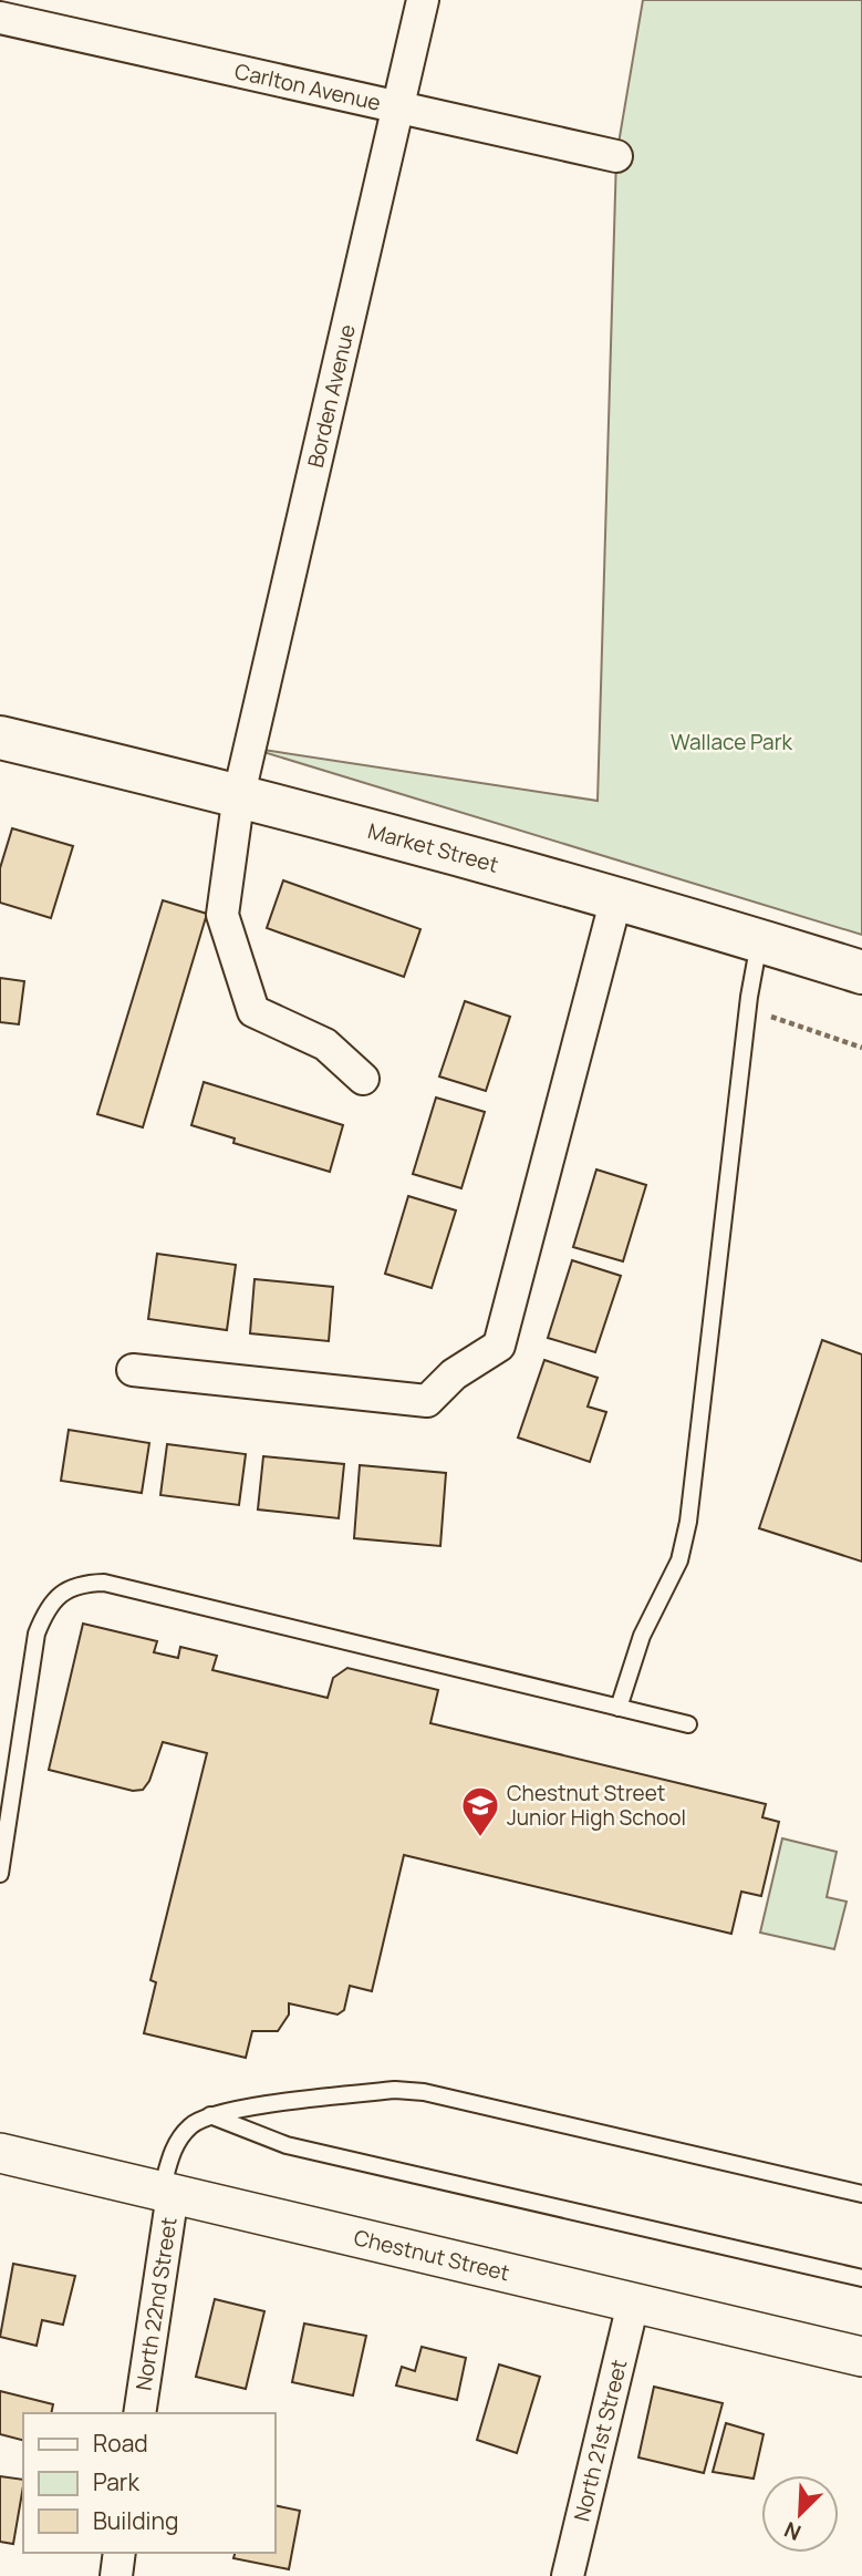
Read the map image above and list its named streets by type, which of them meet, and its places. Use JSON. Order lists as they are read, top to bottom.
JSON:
{
  "streets": {
    "main road": ["Market Street"],
    "street": [
      "Carlton Avenue",
      "Borden Avenue",
      "Chestnut Street",
      "North 22nd Street",
      "North 21st Street"
    ]
  },
  "crossings": [
    ["Carlton Avenue", "Borden Avenue"],
    ["Borden Avenue", "Market Street"],
    ["Chestnut Street", "North 22nd Street"],
    ["Chestnut Street", "North 21st Street"]
  ],
  "parks": ["Wallace Park"],
  "places": {
    "school or university": ["Chestnut Street Junior High School"]
  },
  "legend": ["Road", "Park", "Building"],
  "north": "bottom left"
}
